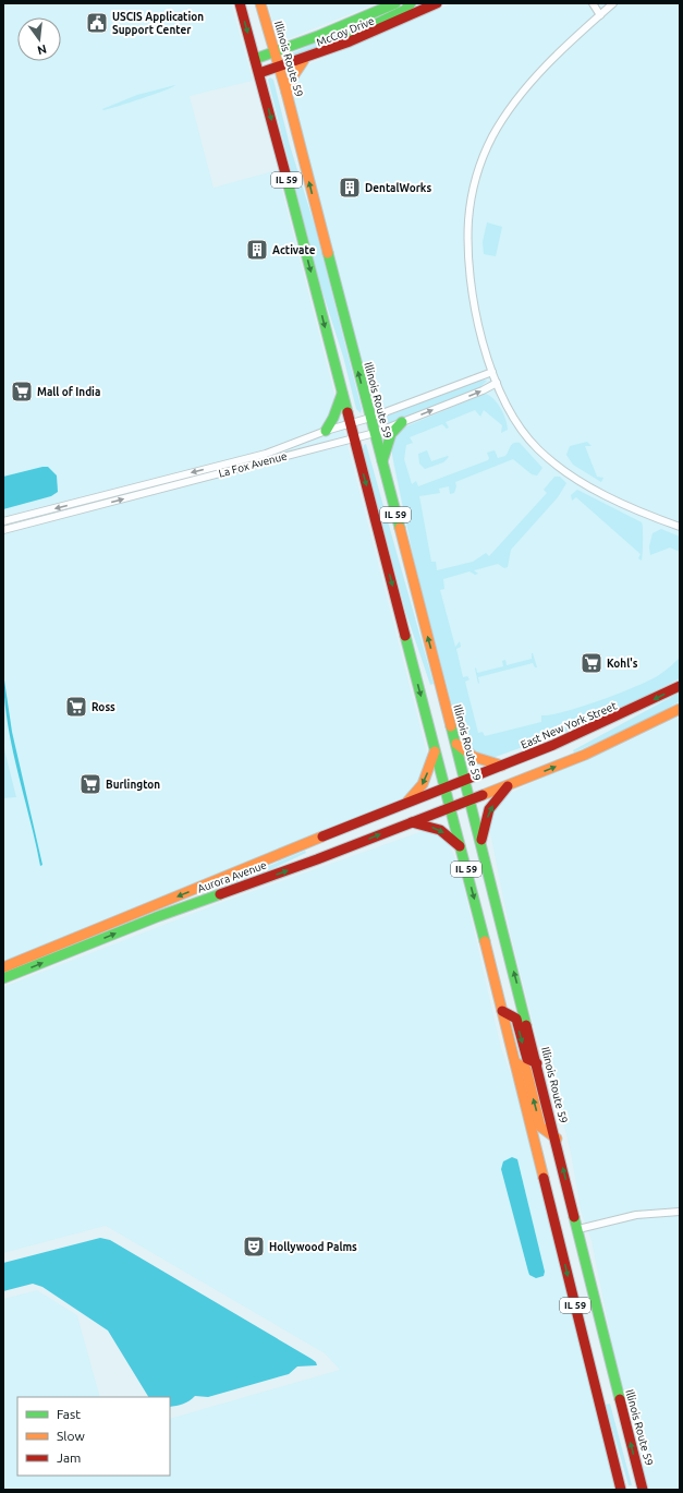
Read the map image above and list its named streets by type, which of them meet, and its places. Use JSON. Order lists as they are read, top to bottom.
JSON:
{
  "streets": {
    "main road": [
      "McCoy Drive",
      "Illinois Route 59",
      "IL 59",
      "East New York Street",
      "Aurora Avenue"
    ],
    "street": ["La Fox Avenue"]
  },
  "crossings": [
    ["McCoy Drive", "Illinois Route 59"],
    ["McCoy Drive", "IL 59"],
    ["Illinois Route 59", "IL 59"],
    ["Illinois Route 59", "La Fox Avenue"],
    ["Illinois Route 59", "East New York Street"],
    ["Illinois Route 59", "Aurora Avenue"],
    ["IL 59", "La Fox Avenue"],
    ["IL 59", "Aurora Avenue"],
    ["East New York Street", "Aurora Avenue"]
  ],
  "places": {
    "public building": ["USCIS Application Support Center"],
    "building": ["DentalWorks", "Activate"],
    "supermarket": [
      "Mall of India",
      "Kohl's",
      "Ross",
      "Burlington"
    ],
    "theatre": ["Hollywood Palms"]
  },
  "legend": ["Fast", "Slow", "Jam"],
  "north": "bottom"
}
